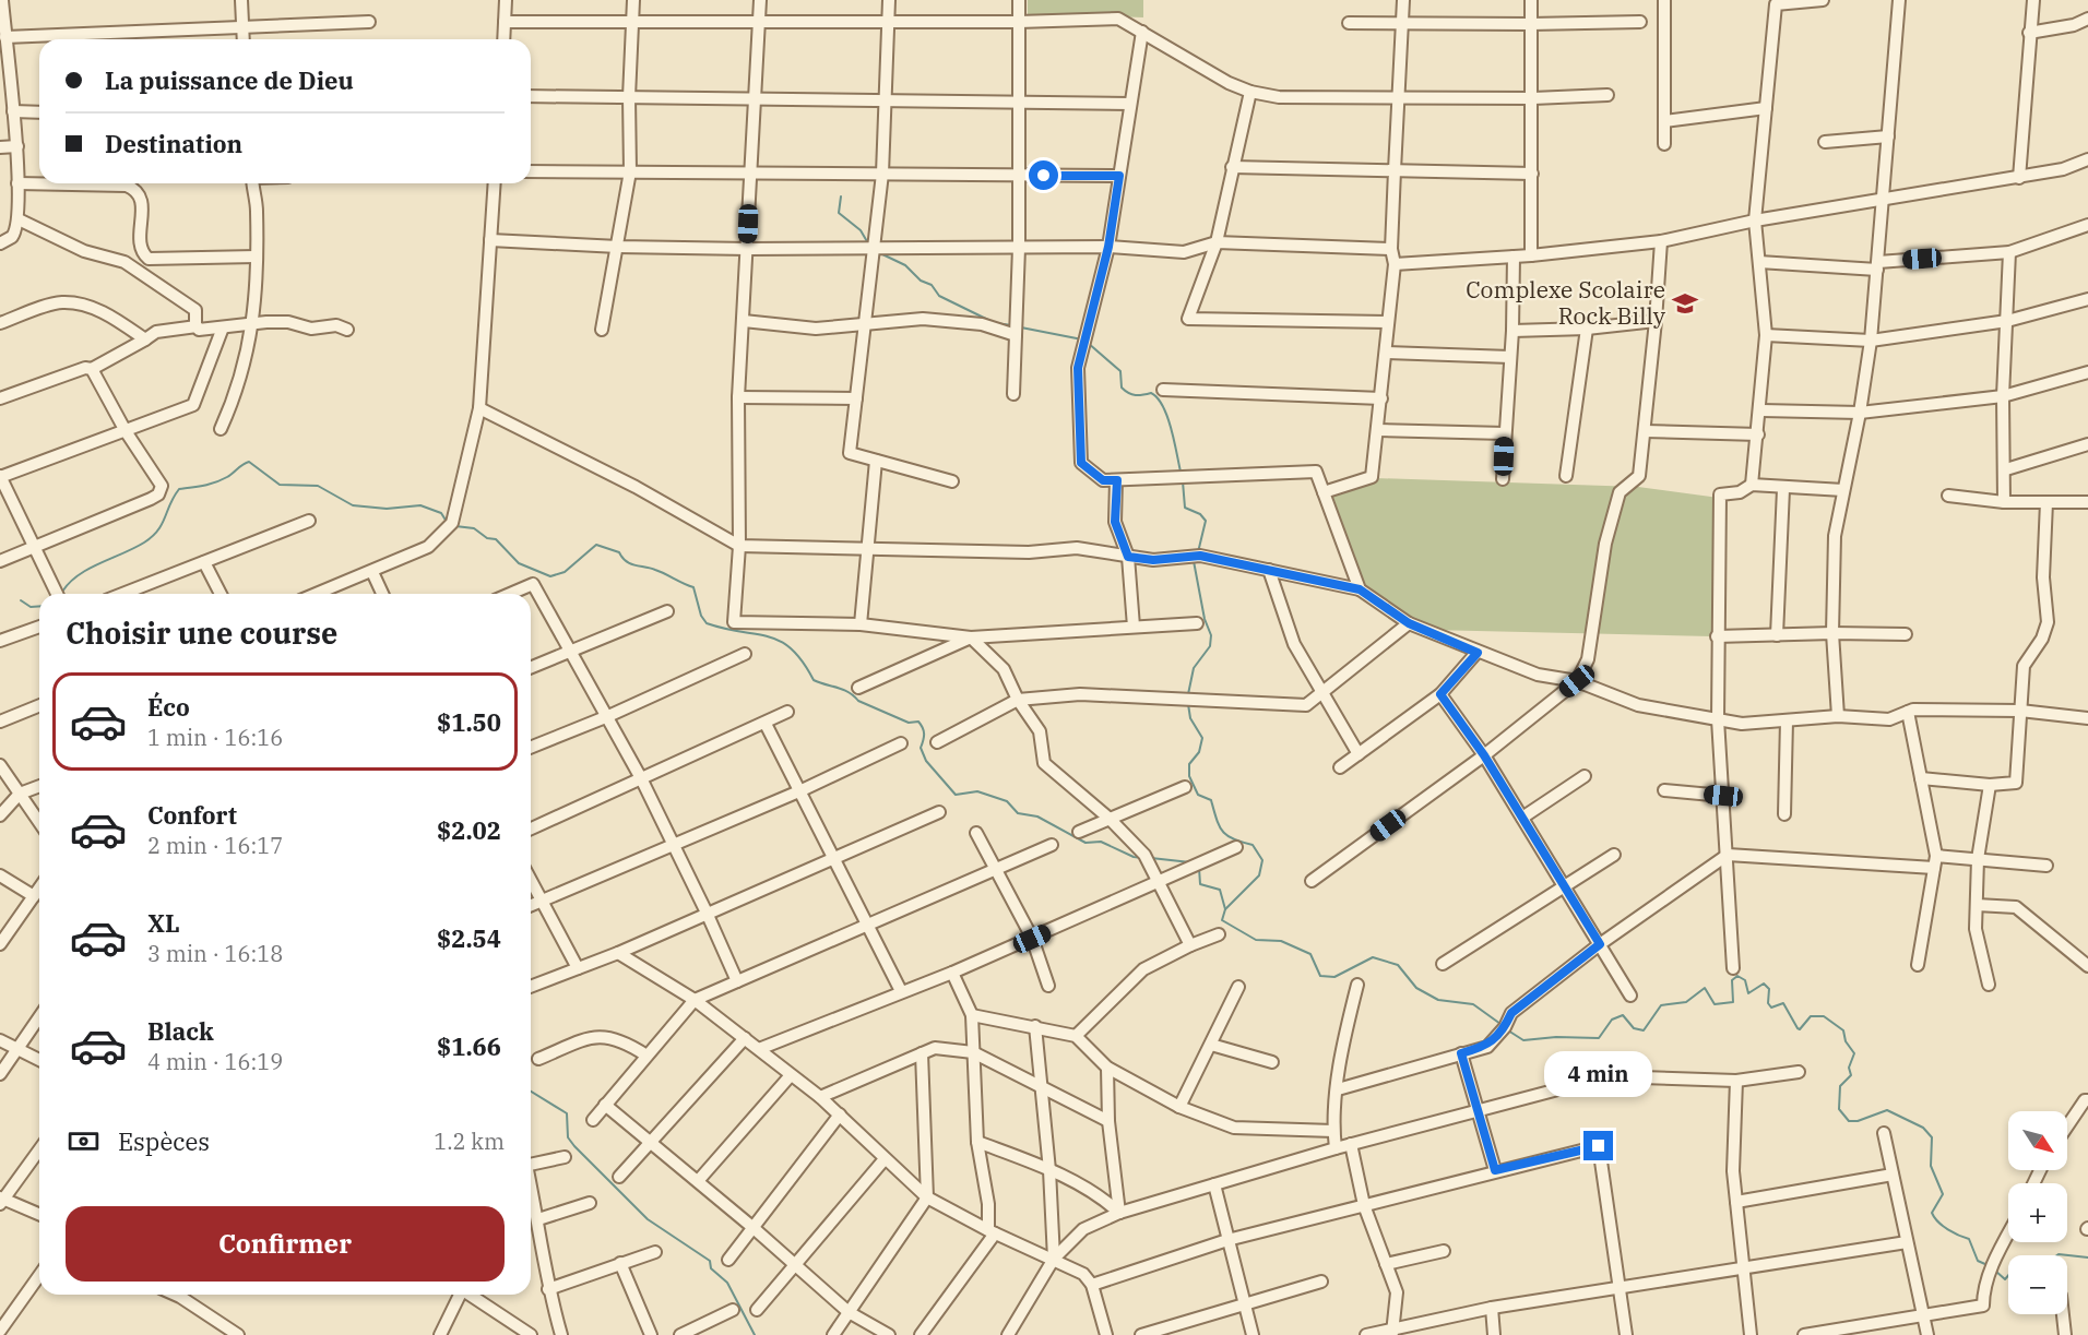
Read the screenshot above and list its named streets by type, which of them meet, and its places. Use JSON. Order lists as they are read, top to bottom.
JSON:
{
  "places": {
    "school or university": ["Complexe Scolaire Rock Billy"]
  },
  "north": "bottom right",
  "page": {
    "banner": ["La puissance de Dieu", "Destination"],
    "heading": "Choisir une course",
    "list": [
      {
        "name": "Éco",
        "note": "1 min · 16:16",
        "value": "$1.50"
      },
      {
        "name": "Confort",
        "note": "2 min · 16:17",
        "value": "$2.02"
      },
      {
        "name": "XL",
        "note": "3 min · 16:18",
        "value": "$2.54"
      },
      {
        "name": "Black",
        "note": "4 min · 16:19",
        "value": "$1.66"
      }
    ],
    "bubble": "4 min",
    "pay": ["Espèces", "1.2 km"],
    "map_buttons": ["+", "−"],
    "buttons": "Confirmer"
  }
}
